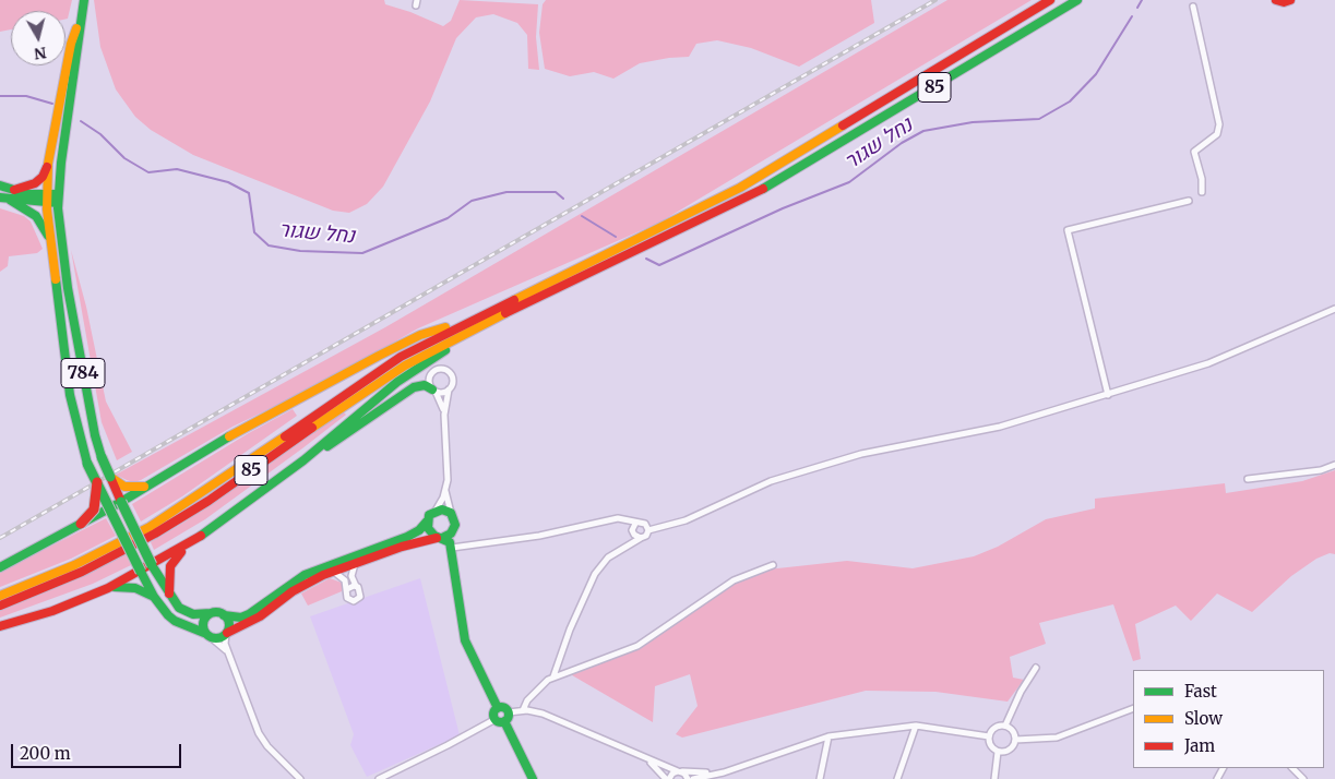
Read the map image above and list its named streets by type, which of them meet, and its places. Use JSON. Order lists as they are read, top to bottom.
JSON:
{
  "streets": {
    "main road": ["85", "784"]
  },
  "water": ["נחל שגור"],
  "legend": ["Fast", "Slow", "Jam"],
  "scale_bar": "200 m",
  "north": "bottom"
}
